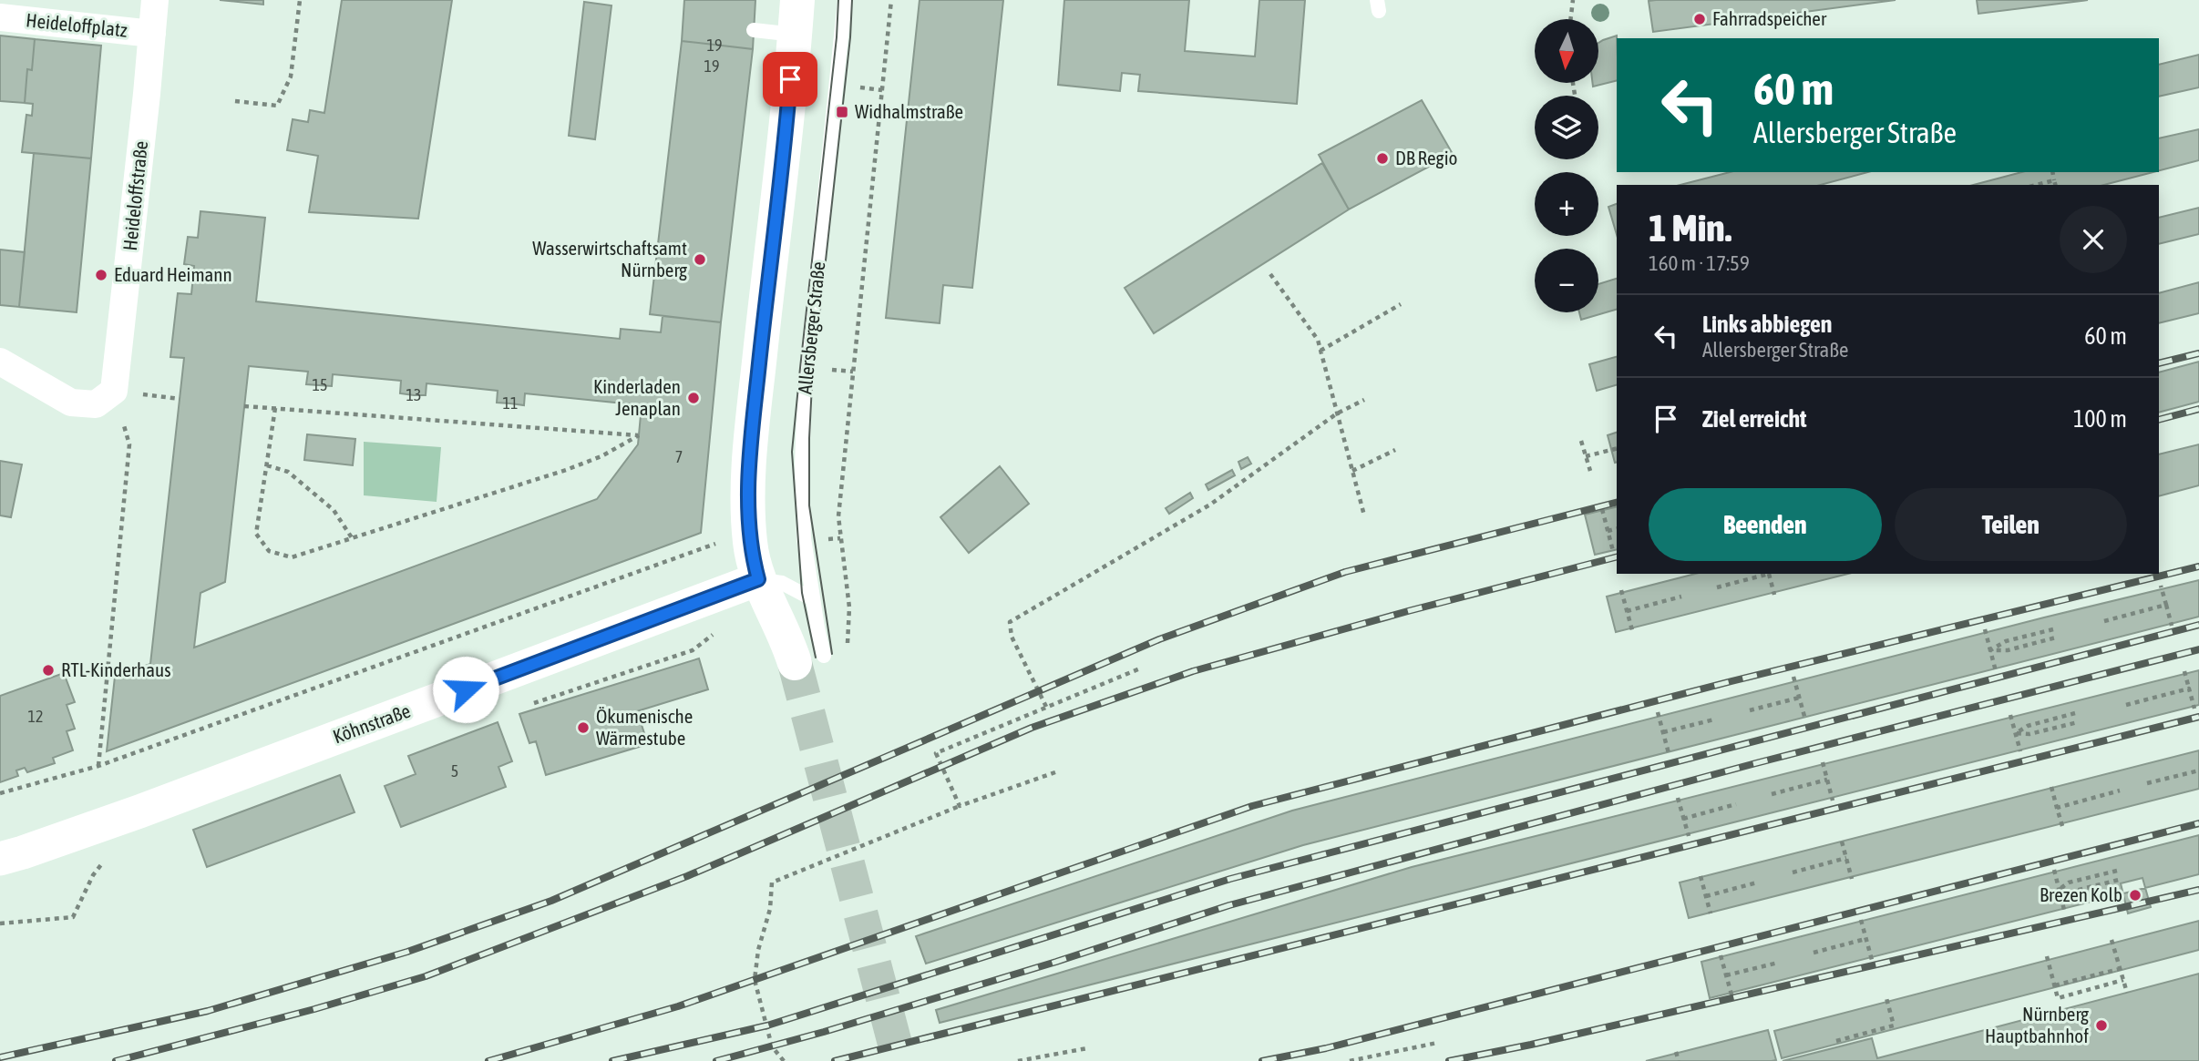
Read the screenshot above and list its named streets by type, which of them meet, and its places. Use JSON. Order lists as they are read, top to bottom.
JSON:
{
  "streets": {
    "street": ["Heideloffplatz", "Heideloffstraße", "Köhnstraße"],
    "lane": ["Allersberger Straße"]
  },
  "crossings": [
    ["Heideloffplatz", "Heideloffstraße"]
  ],
  "places": {
    "other": [
      "Fahrradspeicher",
      "DB Regio",
      "Wasserwirtschaftsamt Nürnberg",
      "Eduard Heimann",
      "Kinderladen Jenaplan",
      "RTL-Kinderhaus",
      "Ökumenische Wärmestube",
      "Brezen Kolb",
      "Nürnberg Hauptbahnhof"
    ],
    "transit": ["Widhalmstraße"]
  },
  "house_numbers": [
    "19",
    "19",
    "15",
    "13",
    "11",
    "7",
    "12",
    "5"
  ],
  "north": "bottom",
  "page": {
    "map_buttons": ["+", "−"],
    "turn": ["60 m", "Allersberger Straße"],
    "heading": ["1 Min.", "160 m · 17:59"],
    "list": [
      {
        "name": "Links abbiegen",
        "note": "Allersberger Straße",
        "value": "60 m"
      },
      {
        "name": "Ziel erreicht",
        "value": "100 m"
      }
    ],
    "buttons": ["Beenden", "Teilen"]
  }
}
